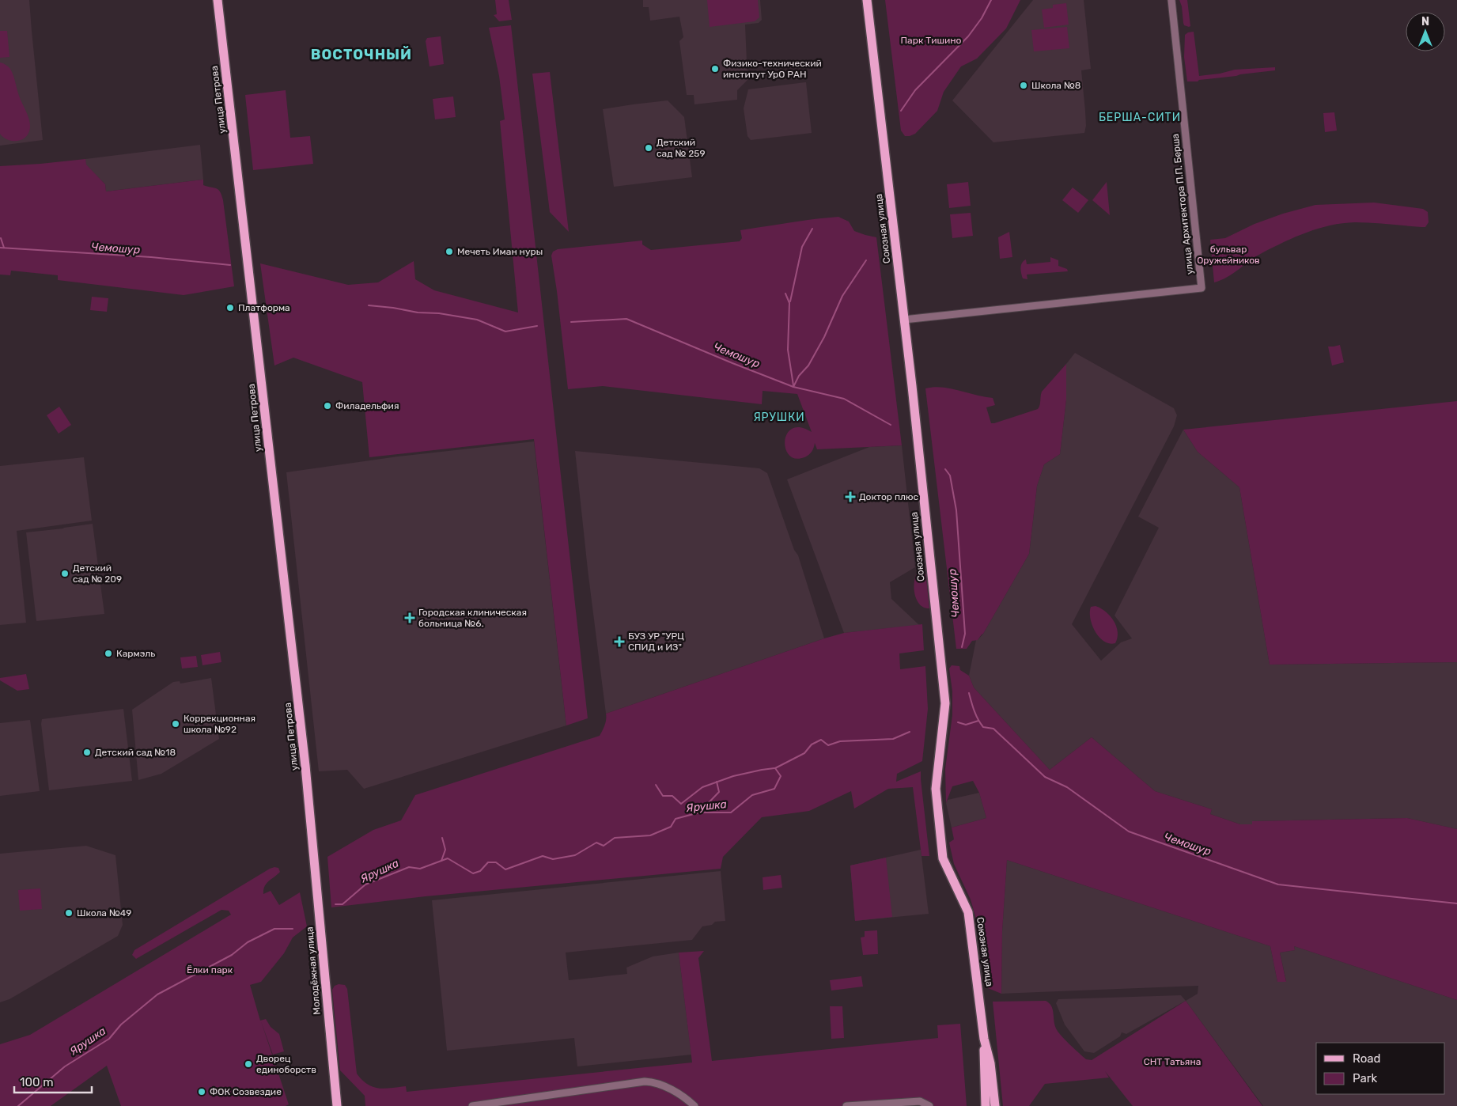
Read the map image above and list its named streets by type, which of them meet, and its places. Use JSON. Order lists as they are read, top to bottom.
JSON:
{
  "streets": {
    "main road": ["улица Петрова", "Союзная улица", "Молодёжная улица"],
    "street": ["улица Архитектора П.П. Берша"]
  },
  "crossings": [
    ["улица Петрова", "Молодёжная улица"],
    ["улица Архитектора П.П. Берша", "Союзная улица"]
  ],
  "districts": ["ВОСТОЧНЫЙ", "БЕРША-СИТИ", "ЯРУШКИ"],
  "water": ["Чемошур", "Ярушка"],
  "parks": [
    "Парк Тишино",
    "бульвар Оружейников",
    "Ёлки парк",
    "СНТ Татьяна"
  ],
  "places": {
    "other": [
      "Физико-технический институт УрО РАН",
      "Школа №8",
      "Детский сад № 259",
      "Мечеть Иман нуры",
      "Платформа",
      "Филадельфия",
      "Детский сад № 209",
      "Кармэль",
      "Коррекционная школа №92",
      "Детский сад №18",
      "Школа №49",
      "Дворец единоборств",
      "ФОК Созвездие"
    ],
    "health": ["Доктор плюс", "Городская клиническая больница №6.", "БУЗ УР \"УРЦ СПИД и ИЗ\""]
  },
  "legend": ["Road", "Park"],
  "scale_bar": "100 m",
  "north": "top"
}
